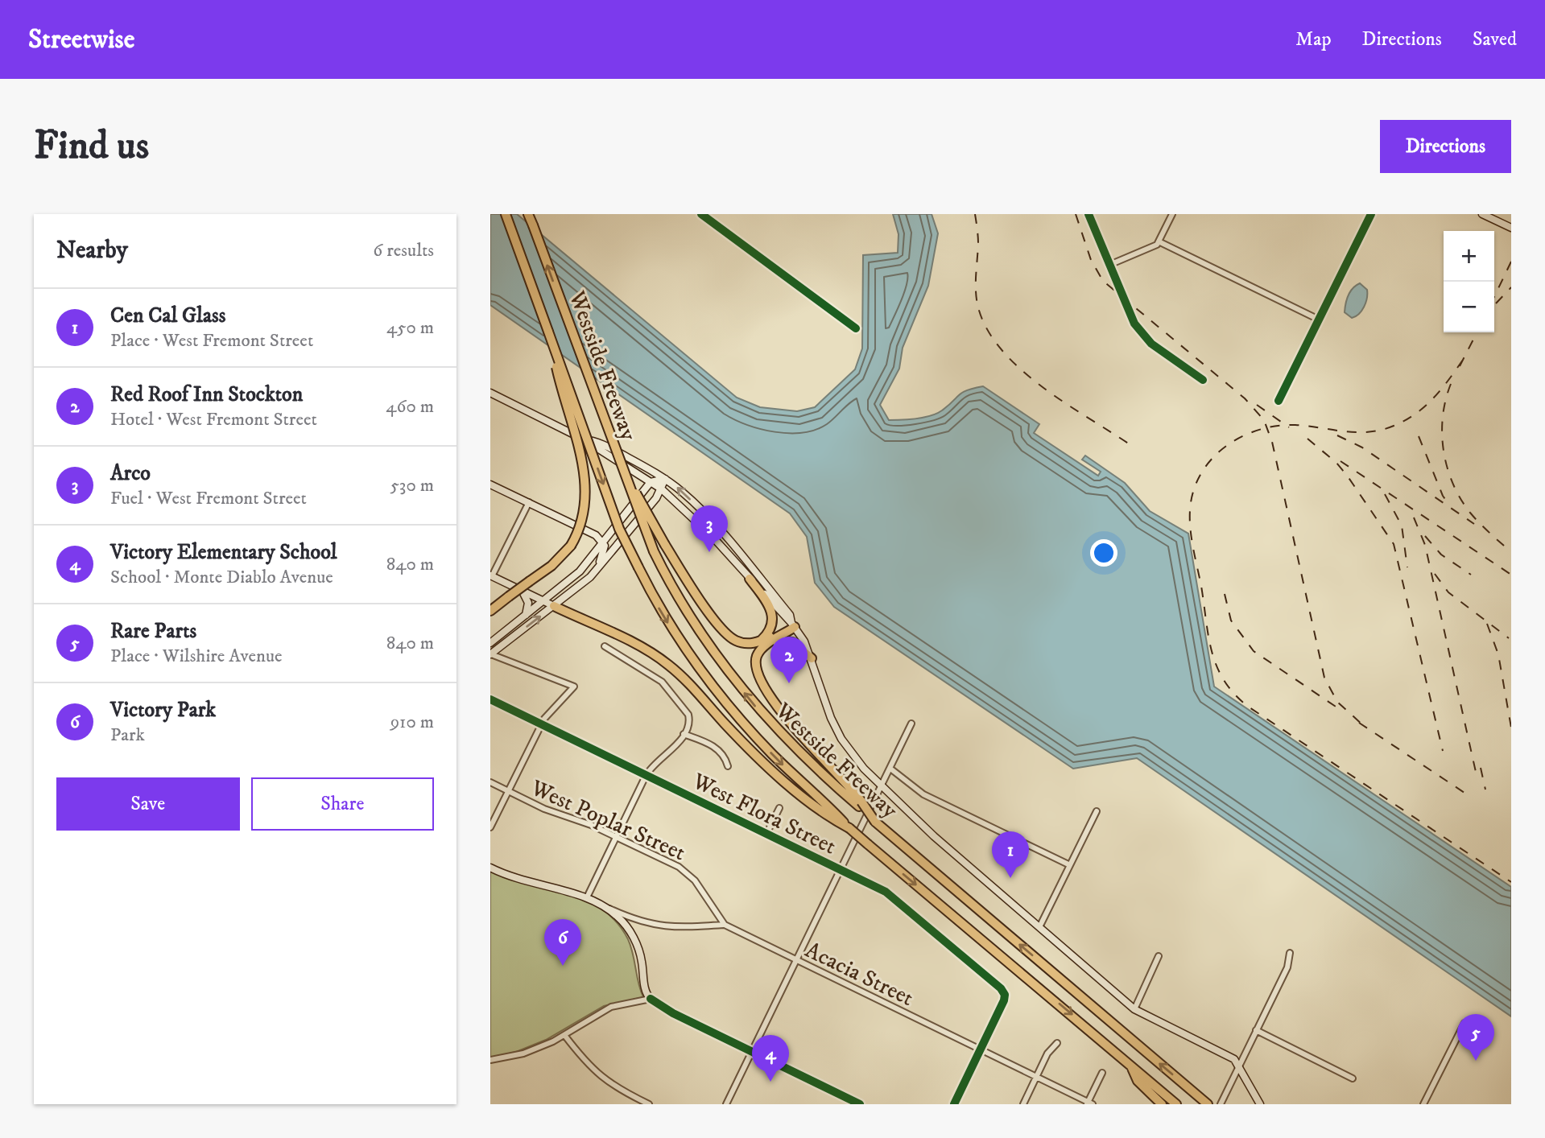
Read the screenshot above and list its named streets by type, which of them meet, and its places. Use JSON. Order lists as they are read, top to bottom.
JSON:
{
  "streets": {
    "highway": ["Westside Freeway"],
    "street": ["West Flora Street", "West Poplar Street", "Acacia Street"]
  },
  "crossings": [
    ["West Flora Street", "Acacia Street"],
    ["West Poplar Street", "Acacia Street"]
  ],
  "page": {
    "header": "Streetwise",
    "nav": ["Map", "Directions", "Saved"],
    "buttons": [
      "Directions",
      ["Save", "Share"]
    ],
    "title": "Find us",
    "heading": ["Nearby", "6 results"],
    "map_buttons": ["+", "−"],
    "list": [
      {
        "mark": "1",
        "name": "Cen Cal Glass",
        "note": "Place · West Fremont Street",
        "value": "450 m"
      },
      {
        "mark": "2",
        "name": "Red Roof Inn Stockton",
        "note": "Hotel · West Fremont Street",
        "value": "460 m"
      },
      {
        "mark": "3",
        "name": "Arco",
        "note": "Fuel · West Fremont Street",
        "value": "530 m"
      },
      {
        "mark": "4",
        "name": "Victory Elementary School",
        "note": "School · Monte Diablo Avenue",
        "value": "840 m"
      },
      {
        "mark": "5",
        "name": "Rare Parts",
        "note": "Place · Wilshire Avenue",
        "value": "840 m"
      },
      {
        "mark": "6",
        "name": "Victory Park",
        "note": "Park",
        "value": "910 m"
      }
    ],
    "pins": [
      "3",
      "2",
      "1",
      "6",
      "5",
      "4"
    ]
  }
}
